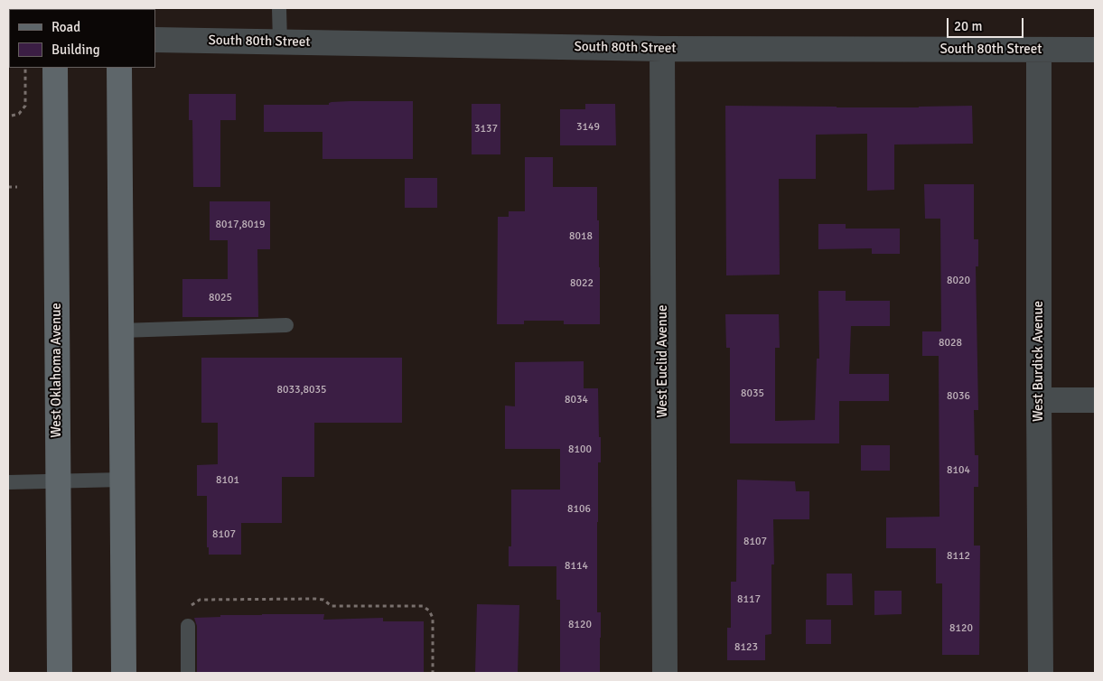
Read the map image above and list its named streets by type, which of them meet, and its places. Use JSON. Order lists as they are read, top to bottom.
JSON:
{
  "streets": {
    "main road": ["West Oklahoma Avenue"],
    "street": ["South 80th Street", "West Euclid Avenue", "West Burdick Avenue"]
  },
  "crossings": [
    ["South 80th Street", "West Euclid Avenue"],
    ["South 80th Street", "West Burdick Avenue"]
  ],
  "house_numbers": [
    "3149",
    "3137",
    "8017,8019",
    "8018",
    "8020",
    "8022",
    "8025",
    "8028",
    "8033,8035",
    "8035",
    "8036",
    "8034",
    "8100",
    "8104",
    "8101",
    "8106",
    "8107",
    "8107",
    "8112",
    "8114",
    "8117",
    "8120",
    "8120",
    "8123"
  ],
  "legend": ["Road", "Building"],
  "scale_bar": "20 m"
}
